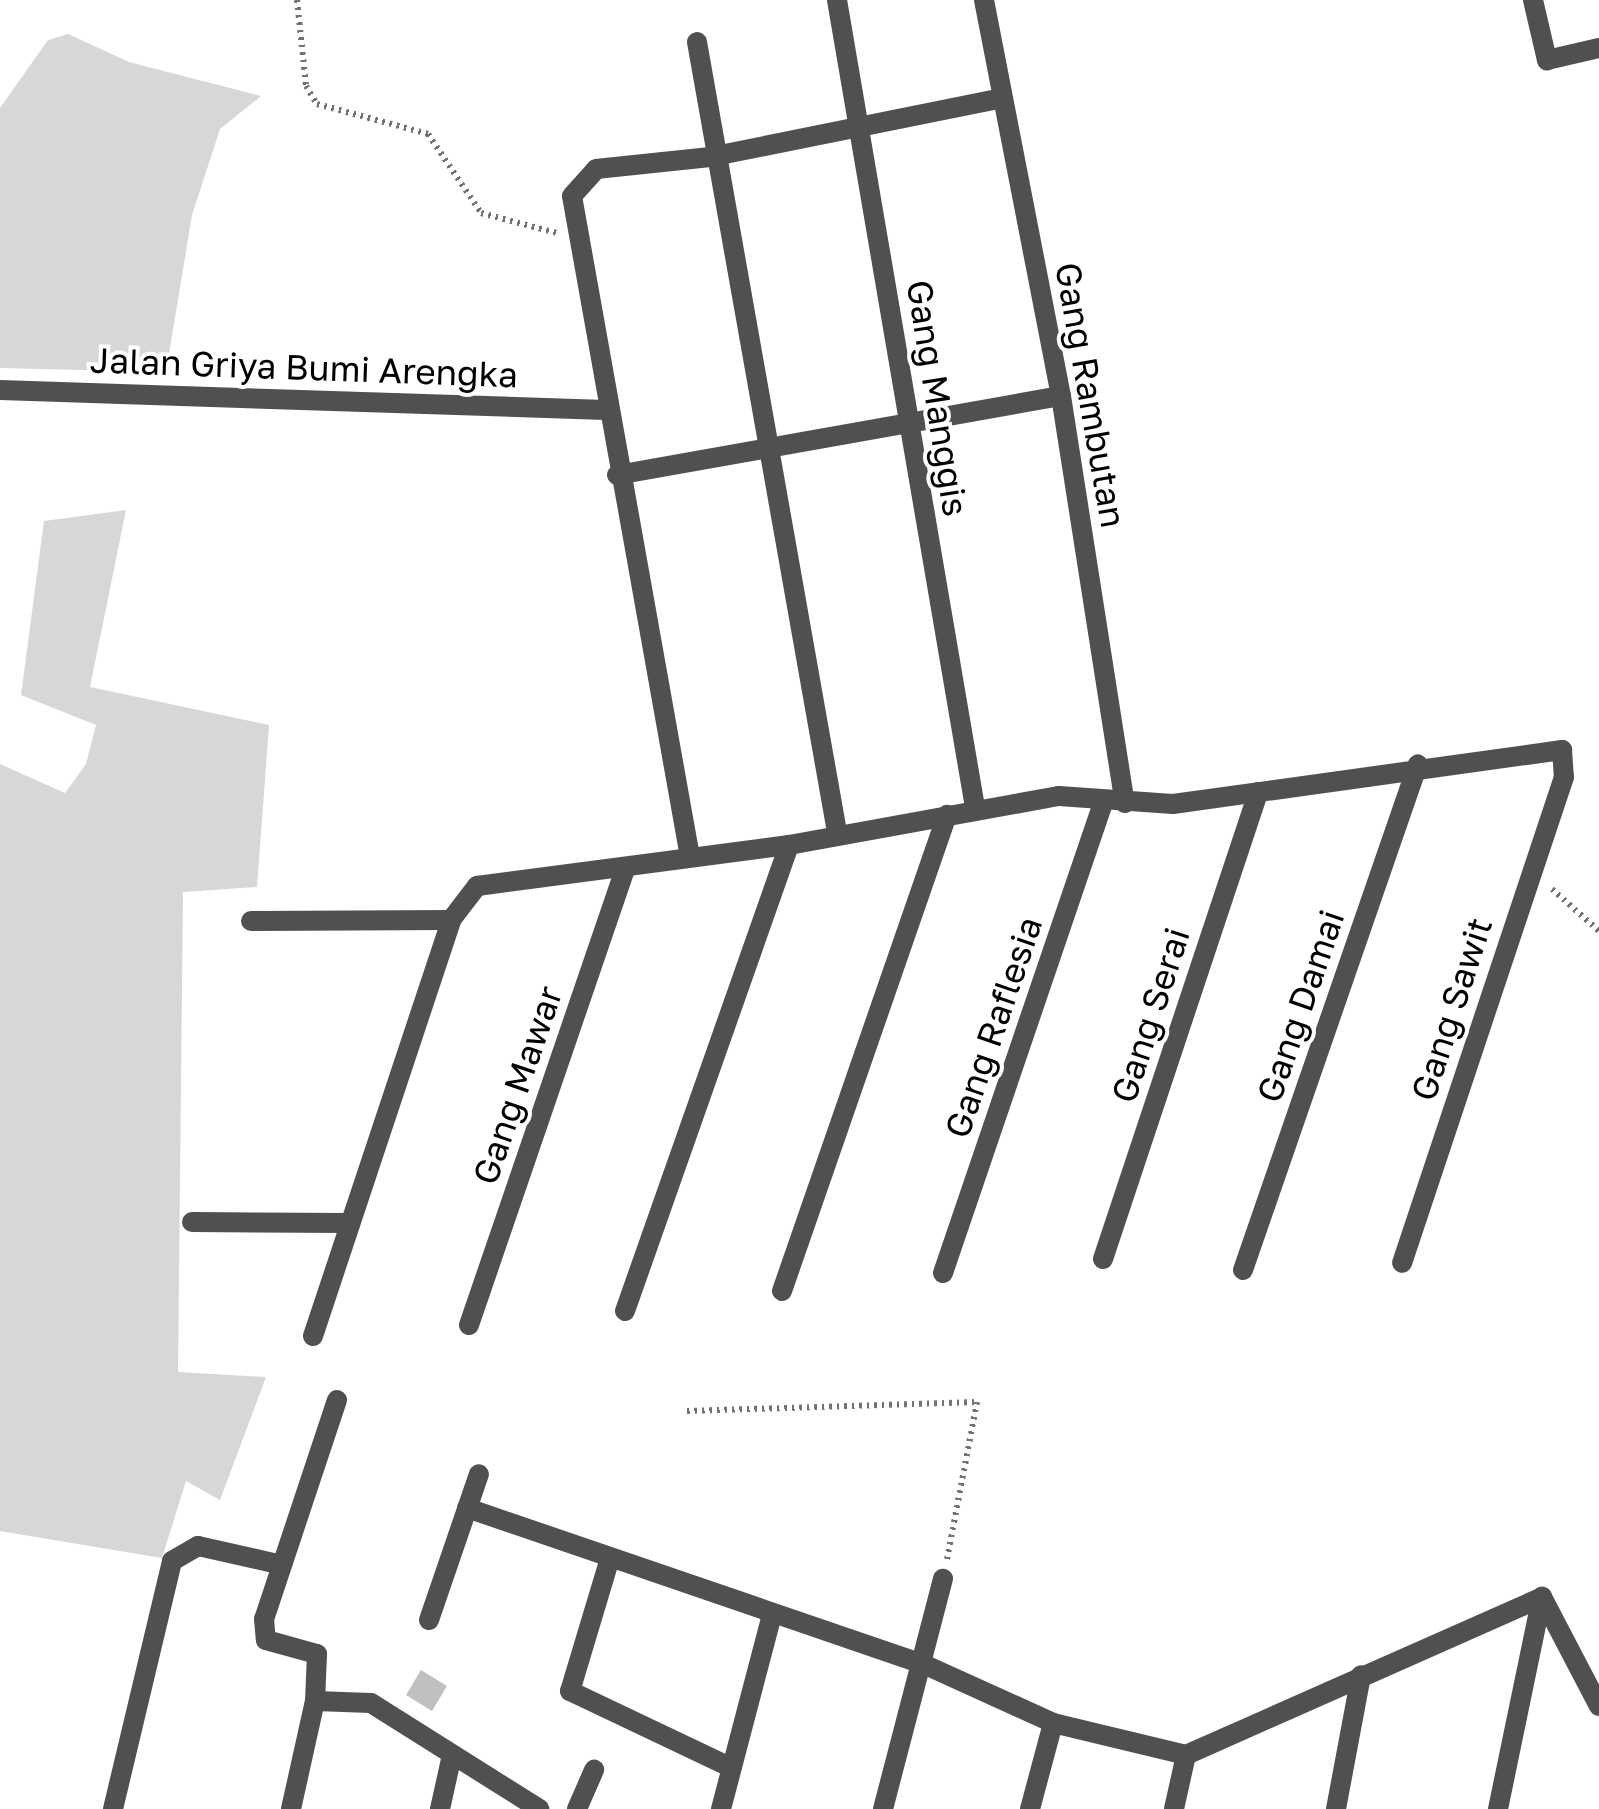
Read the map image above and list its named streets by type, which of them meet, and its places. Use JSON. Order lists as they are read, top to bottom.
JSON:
{
  "streets": {
    "street": [
      "Jalan Griya Bumi Arengka",
      "Gang Rambutan",
      "Gang Manggis",
      "Gang Damai",
      "Gang Sawit",
      "Gang Serai",
      "Gang Raflesia",
      "Gang Mawar"
    ]
  },
  "crossings": [
    ["Gang Rambutan", "Gang Raflesia"],
    ["Gang Damai", "Gang Sawit"]
  ]
}
